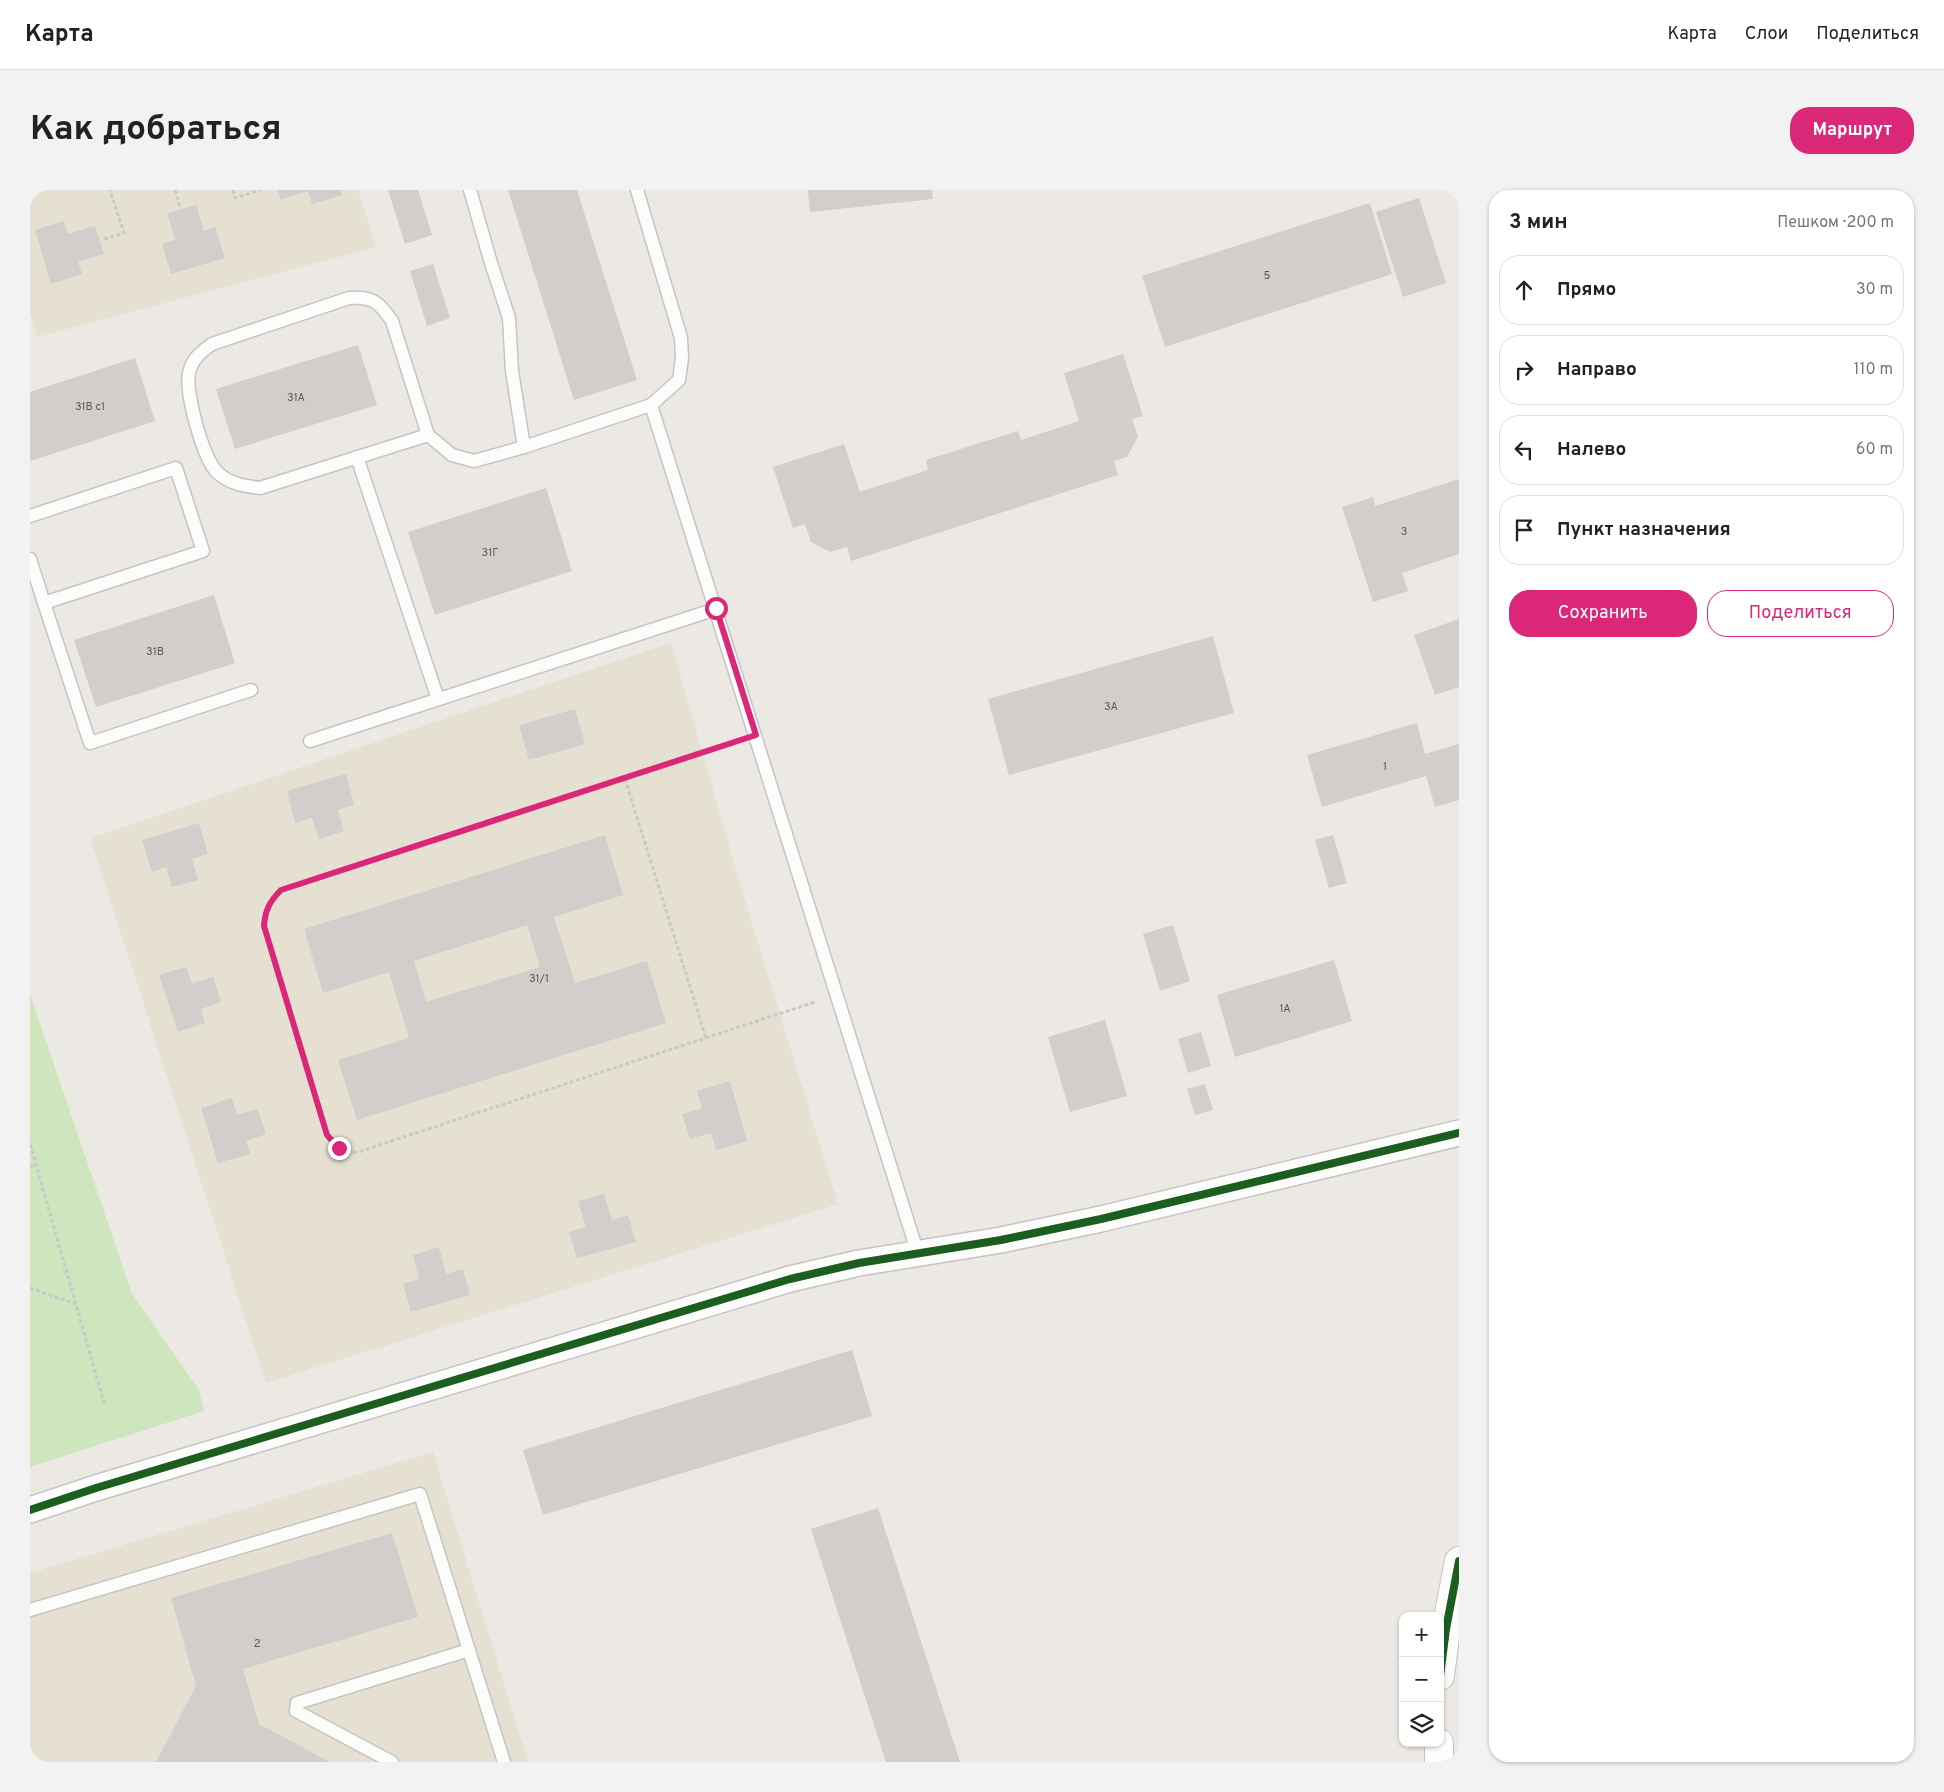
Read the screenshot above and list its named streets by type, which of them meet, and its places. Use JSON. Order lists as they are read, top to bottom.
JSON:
{
  "house_numbers": [
    "5",
    "31А",
    "31В с1",
    "3",
    "31Г",
    "31В",
    "3А",
    "1",
    "31/1",
    "1А",
    "2"
  ],
  "page": {
    "header": "Карта",
    "nav": ["Карта", "Слои", "Поделиться"],
    "buttons": [
      "Маршрут",
      ["Сохранить", "Поделиться"]
    ],
    "title": "Как добраться",
    "heading": ["3 мин", "Пешком · 200 m"],
    "list": [
      ["Прямо", "30 m"],
      ["Направо", "110 m"],
      ["Налево", "60 m"],
      "Пункт назначения"
    ],
    "map_buttons": ["+", "−"]
  }
}
